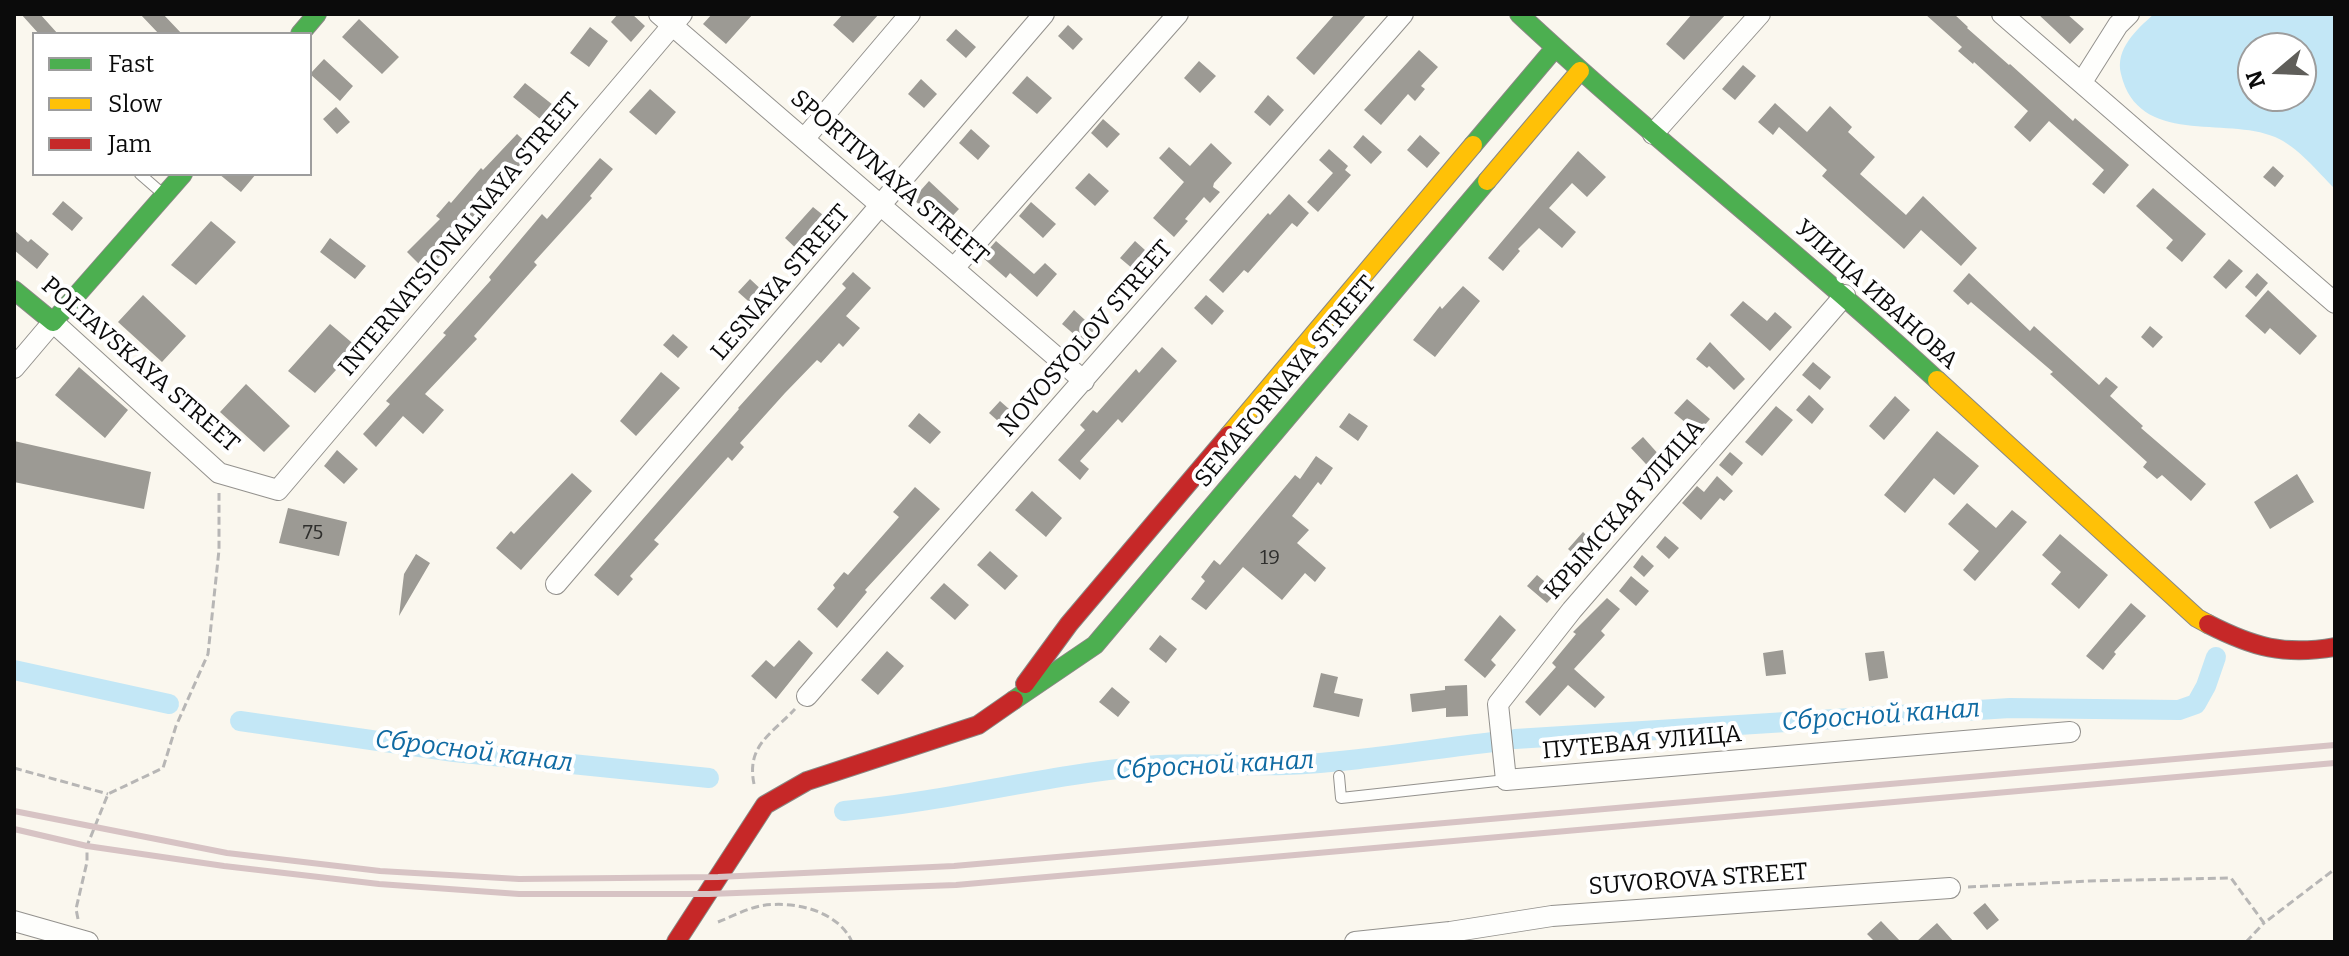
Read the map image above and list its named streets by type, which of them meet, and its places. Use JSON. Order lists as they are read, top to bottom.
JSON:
{
  "streets": {
    "street": [
      "SPORTIVNAYA STREET",
      "INTERNATSIONALNAYA STREET",
      "LESNAYA STREET",
      "УЛИЦА ИВАНОВА",
      "NOVOSYOLOV STREET",
      "POLTAVSKAYA STREET",
      "SEMAFORNAYA STREET",
      "КРЫМСКАЯ УЛИЦА",
      "ПУТЕВАЯ УЛИЦА",
      "SUVOROVA STREET"
    ]
  },
  "crossings": [
    ["SPORTIVNAYA STREET", "INTERNATSIONALNAYA STREET"],
    ["SPORTIVNAYA STREET", "LESNAYA STREET"],
    ["SPORTIVNAYA STREET", "NOVOSYOLOV STREET"],
    ["INTERNATSIONALNAYA STREET", "POLTAVSKAYA STREET"],
    ["УЛИЦА ИВАНОВА", "SEMAFORNAYA STREET"],
    ["УЛИЦА ИВАНОВА", "КРЫМСКАЯ УЛИЦА"],
    ["КРЫМСКАЯ УЛИЦА", "ПУТЕВАЯ УЛИЦА"]
  ],
  "water": ["Сбросной канал"],
  "house_numbers": ["75", "19"],
  "legend": ["Fast", "Slow", "Jam"],
  "north": "left"
}
